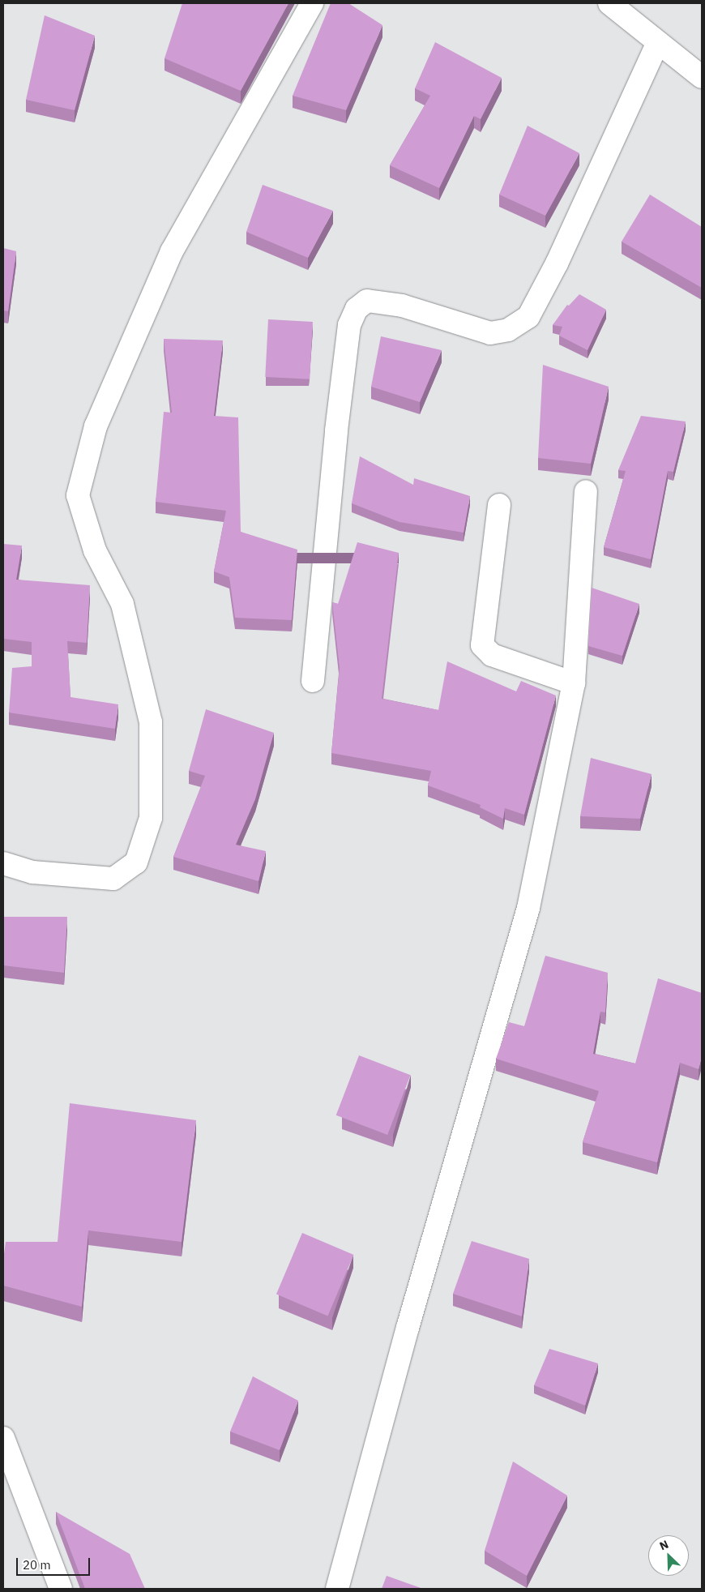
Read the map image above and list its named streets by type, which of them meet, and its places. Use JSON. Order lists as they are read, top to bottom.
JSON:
{
  "scale_bar": "20 m",
  "north": "top left"
}
